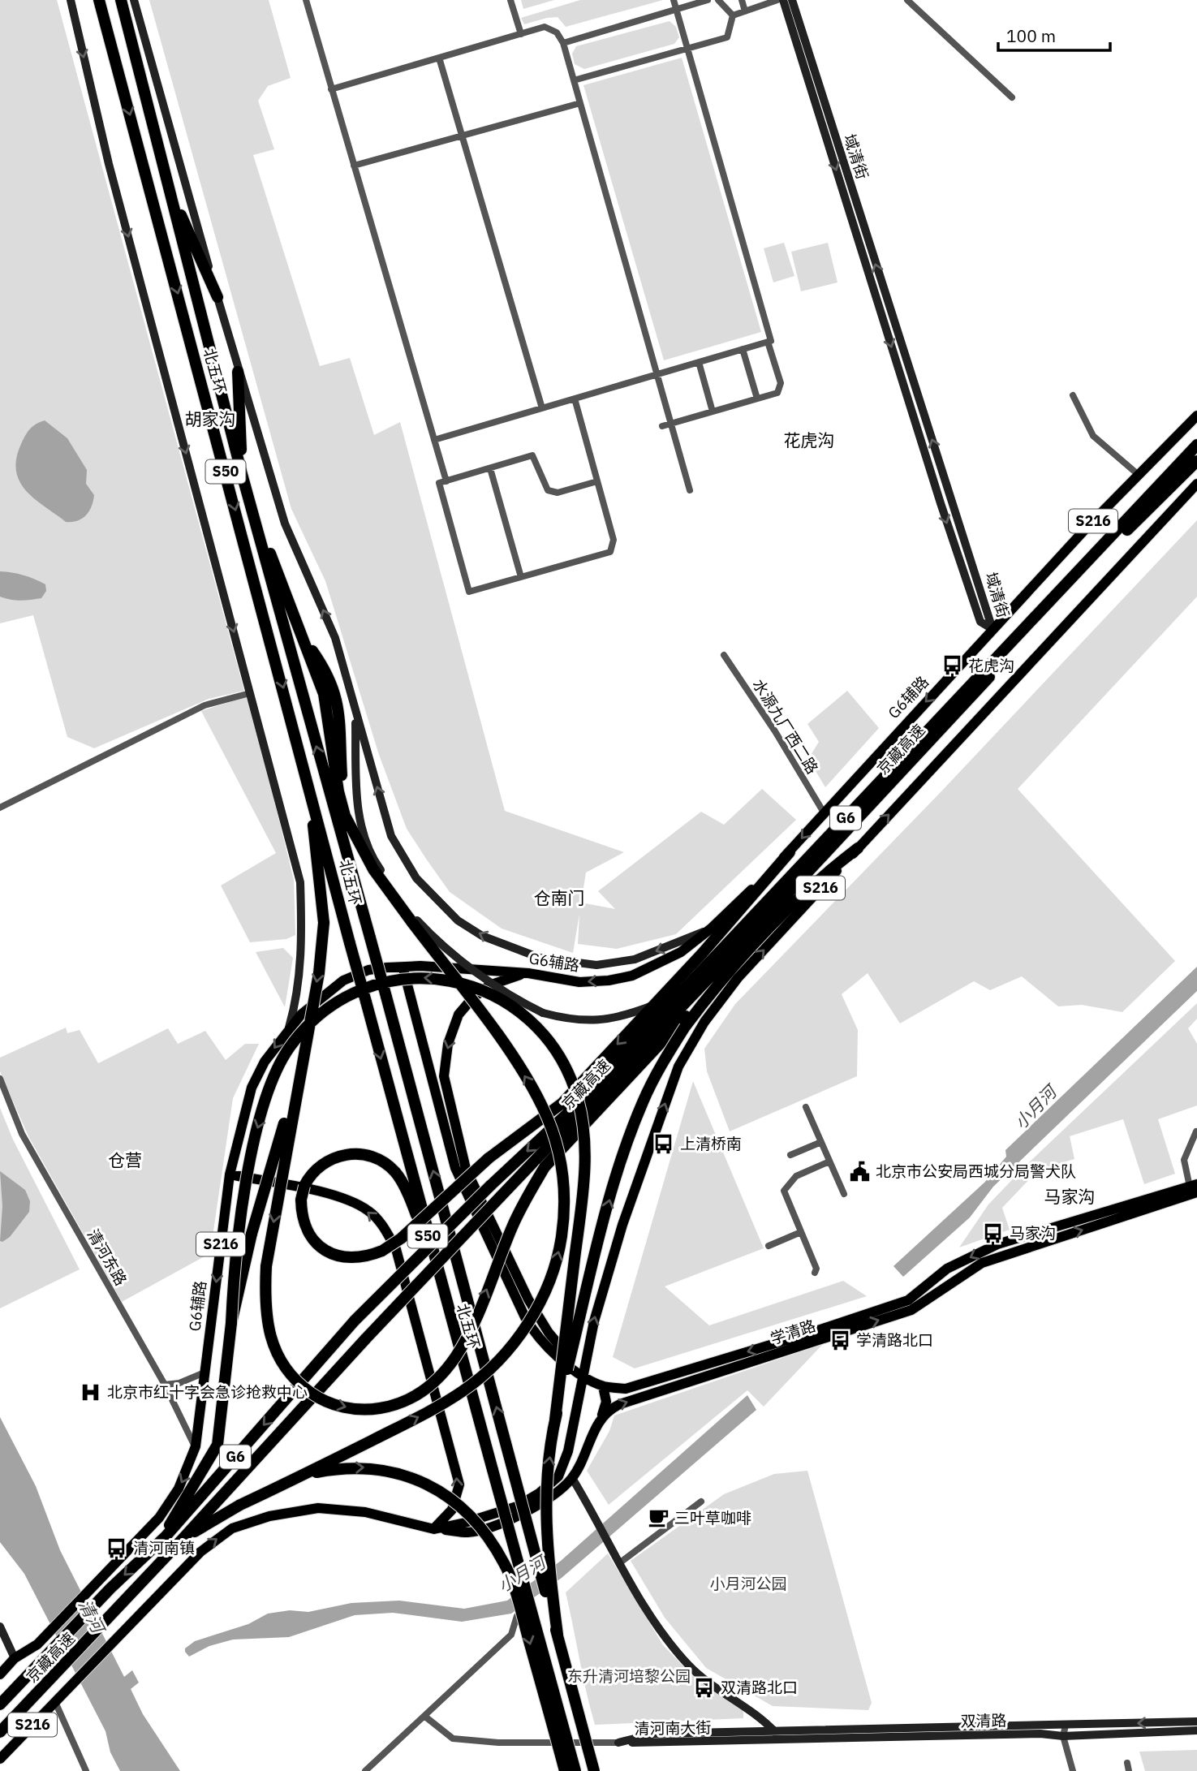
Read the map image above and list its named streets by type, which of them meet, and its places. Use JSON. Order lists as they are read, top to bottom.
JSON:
{
  "streets": {
    "highway": [
      "北五环",
      "S50",
      "京藏高速",
      "G6"
    ],
    "main road": ["S216", "G6辅路", "学清路"],
    "street": [
      "域清街",
      "水源九厂西二路",
      "清河东路",
      "双清路",
      "清河南大街"
    ]
  },
  "crossings": [
    ["域清街", "G6辅路"],
    ["S216", "学清路"],
    ["G6辅路", "水源九厂西二路"],
    ["G6辅路", "清河东路"],
    ["G6辅路", "学清路"],
    ["双清路", "清河南大街"]
  ],
  "districts": [
    "胡家沟",
    "花虎沟",
    "仓南门",
    "仓营",
    "马家沟"
  ],
  "water": ["小月河", "清河"],
  "parks": ["小月河公园", "东升清河培黎公园"],
  "places": {
    "bus stop": [
      "花虎沟",
      "上清桥南",
      "马家沟",
      "学清路北口",
      "清河南镇",
      "双清路北口"
    ],
    "public building": ["北京市公安局西城分局警犬队"],
    "hospital": ["北京市红十字会急诊抢救中心"],
    "cafe": ["三叶草咖啡"]
  },
  "scale_bar": "100 m"
}
